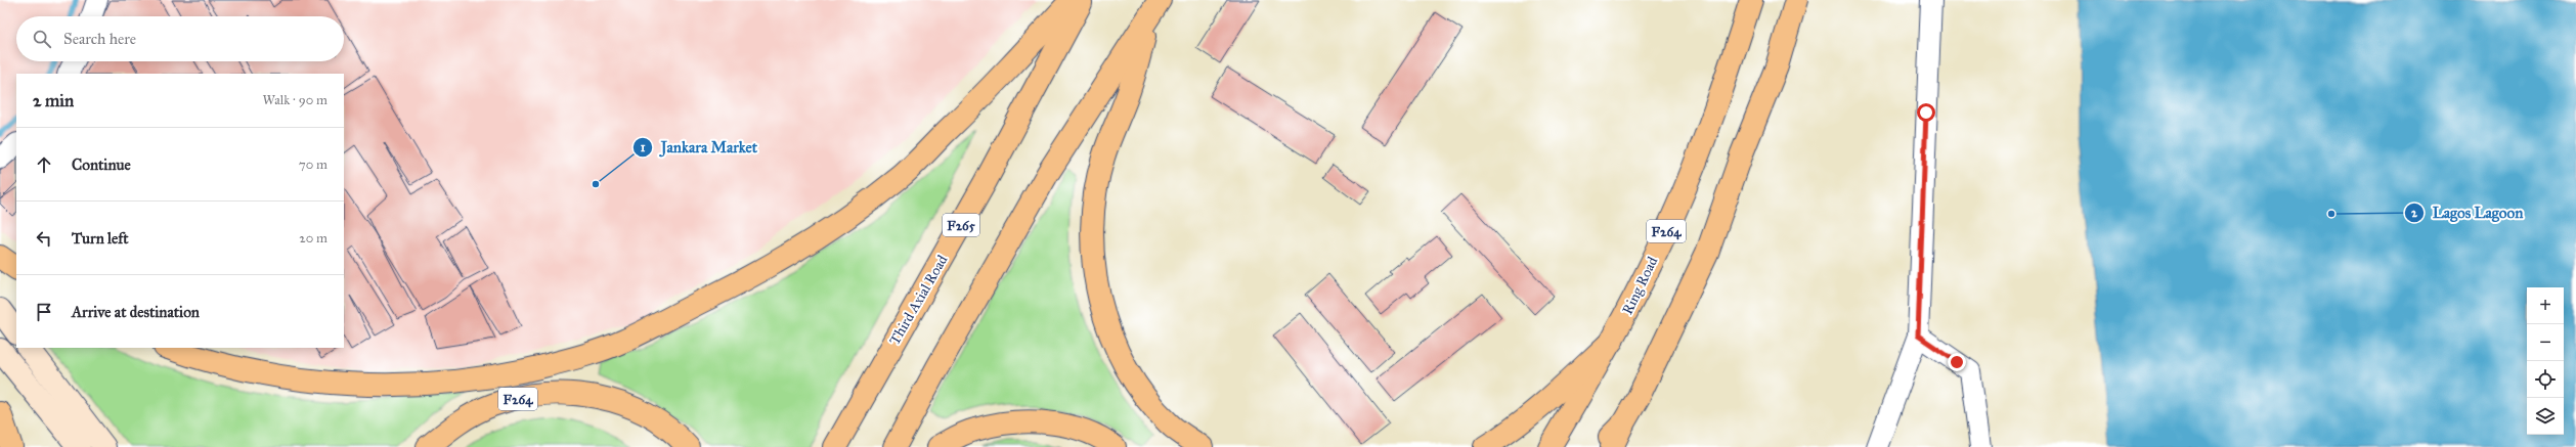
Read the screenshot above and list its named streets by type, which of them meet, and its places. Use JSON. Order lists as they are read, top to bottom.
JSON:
{
  "streets": {
    "main road": [
      "F265",
      "F264",
      "Ring Road",
      "Third Axial Road"
    ]
  },
  "places": ["Jankara Market", "Lagos Lagoon"],
  "page": {
    "search": "Search here",
    "heading": ["2 min", "Walk · 90 m"],
    "list": [
      ["Continue", "70 m"],
      ["Turn left", "20 m"],
      "Arrive at destination"
    ],
    "map_buttons": ["+", "−"]
  }
}
